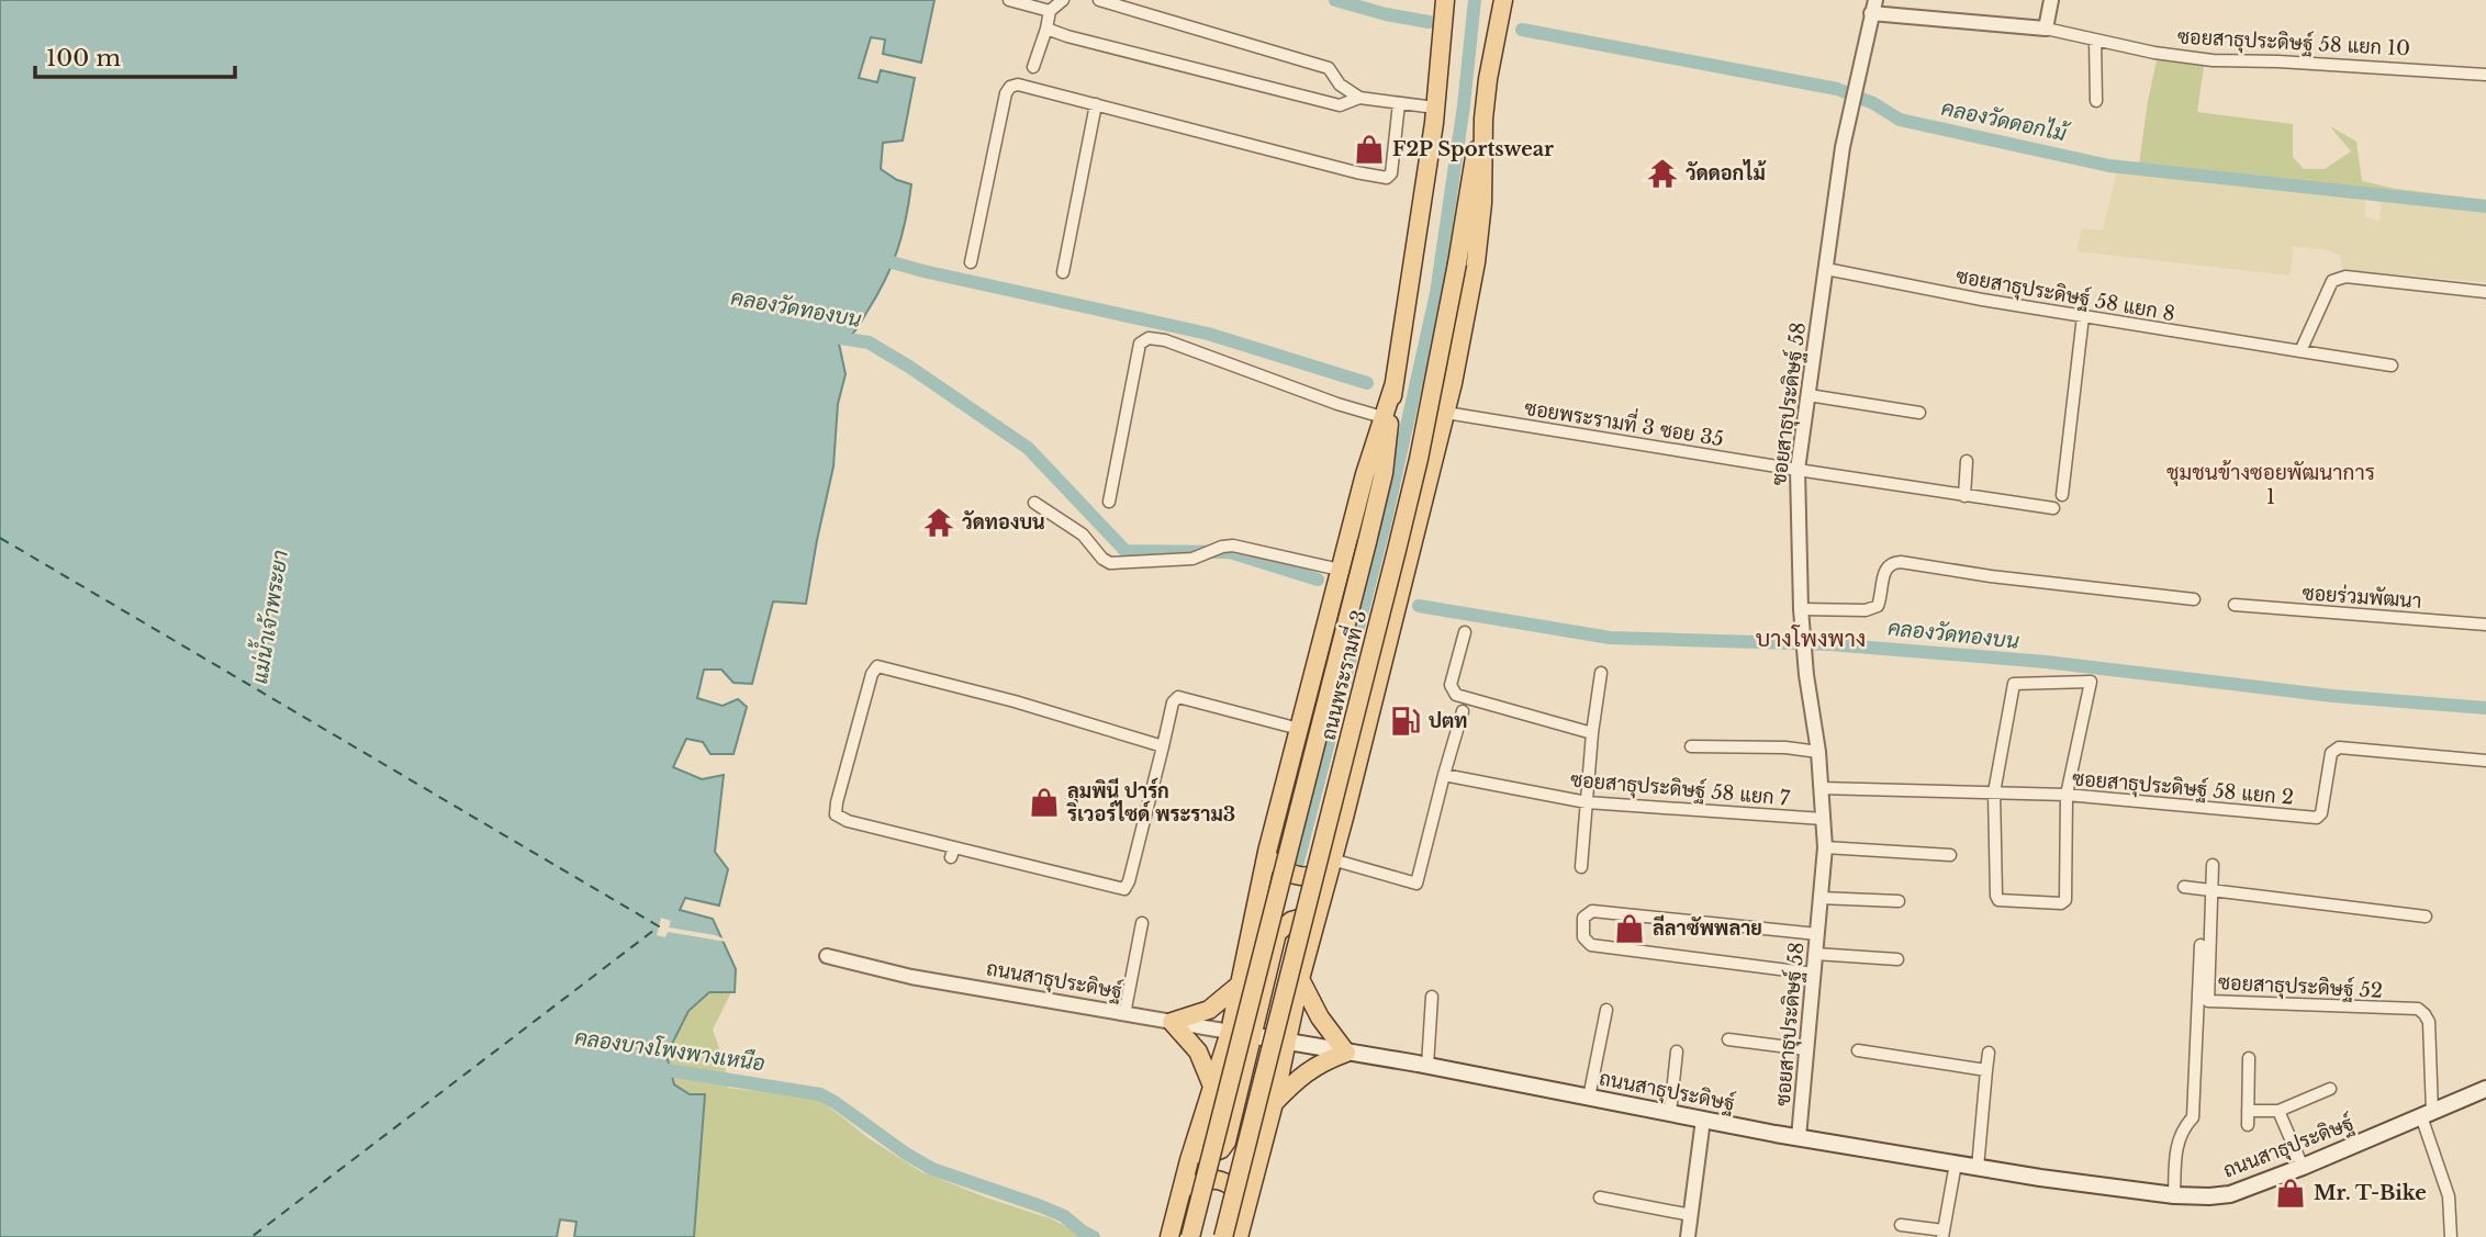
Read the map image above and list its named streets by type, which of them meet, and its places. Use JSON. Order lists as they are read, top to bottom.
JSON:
{
  "streets": {
    "main road": ["ถนนพระรามที่ 3", "ถนนสาธุประดิษฐ์"],
    "street": [
      "ซอยสาธุประดิษฐ์ 58 แยก 10",
      "ซอยสาธุประดิษฐ์ 58 แยก 8",
      "ซอยสาธุประดิษฐ์ 58",
      "ซอยพระรามที่ 3 ซอย 35",
      "ซอยร่วมพัฒนา",
      "ซอยสาธุประดิษฐ์ 58 แยก 2",
      "ซอยสาธุประดิษฐ์ 58 แยก 7",
      "ซอยสาธุประดิษฐ์ 52"
    ]
  },
  "crossings": [
    ["ซอยสาธุประดิษฐ์ 58 แยก 10", "ซอยสาธุประดิษฐ์ 58"],
    ["ซอยสาธุประดิษฐ์ 58 แยก 8", "ซอยสาธุประดิษฐ์ 58"],
    ["ซอยสาธุประดิษฐ์ 58", "ซอยพระรามที่ 3 ซอย 35"],
    ["ซอยสาธุประดิษฐ์ 58", "ซอยสาธุประดิษฐ์ 58 แยก 2"],
    ["ซอยสาธุประดิษฐ์ 58", "ซอยสาธุประดิษฐ์ 58 แยก 7"],
    ["ซอยสาธุประดิษฐ์ 58", "ถนนสาธุประดิษฐ์"],
    ["ซอยพระรามที่ 3 ซอย 35", "ถนนพระรามที่ 3"],
    ["ถนนพระรามที่ 3", "ถนนสาธุประดิษฐ์"],
    ["ถนนสาธุประดิษฐ์", "ซอยสาธุประดิษฐ์ 52"]
  ],
  "districts": ["ชุมชนข้างซอยพัฒนาการ 1", "บางโพงพาง"],
  "water": [
    "คลองวัดดอกไม้",
    "คลองวัดทองบน",
    "แม่น้ำเจ้าพระยา",
    "คลองบางโพงพางเหนือ"
  ],
  "places": {
    "shop": [
      "F2P Sportswear",
      "ลุมพินี ปาร์ก ริเวอร์ไซด์ พระราม3",
      "ลีลาซัพพลาย",
      "Mr. T-Bike"
    ],
    "temple": ["วัดดอกไม้", "วัดทองบน"],
    "fuel station": ["ปตท"]
  },
  "scale_bar": "100 m"
}
